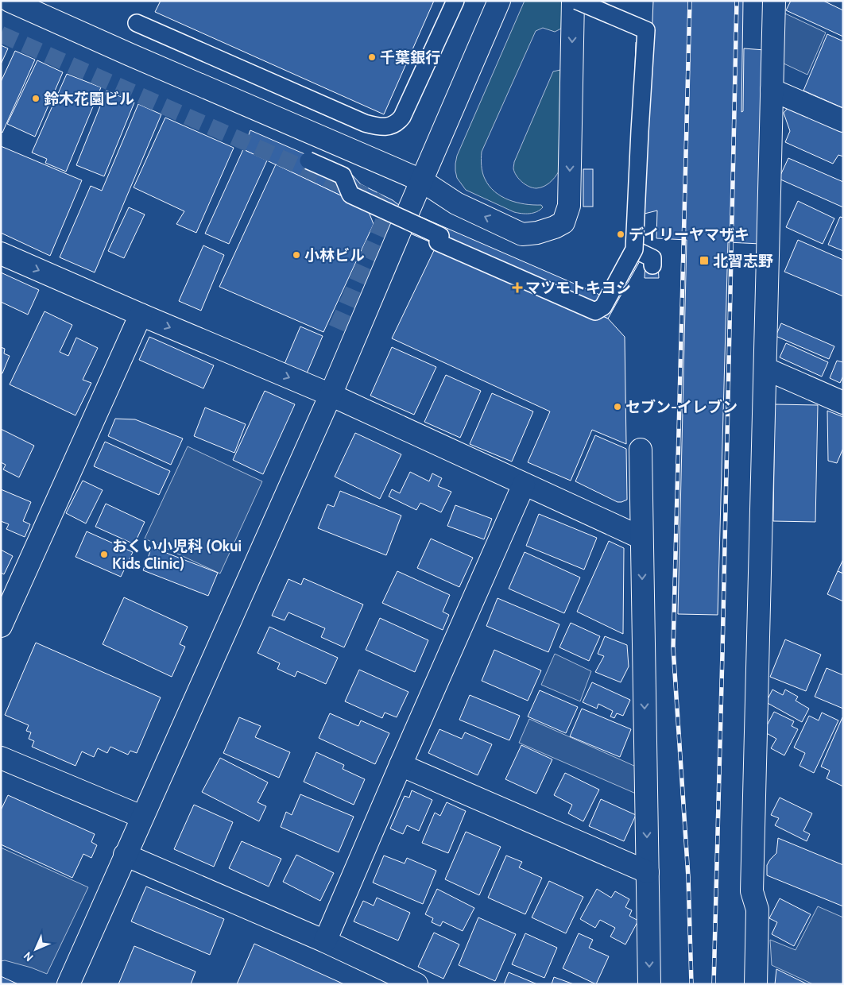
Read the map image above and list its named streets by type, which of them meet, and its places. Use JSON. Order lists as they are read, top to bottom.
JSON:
{
  "places": {
    "other": [
      "千葉銀行",
      "鈴木花園ビル",
      "デイリーヤマザキ",
      "小林ビル",
      "セブン-イレブン",
      "おくい小児科 (Okui Kids Clinic)"
    ],
    "transit": ["北習志野"],
    "health": ["マツモトキヨシ"]
  },
  "north": "bottom left"
}
